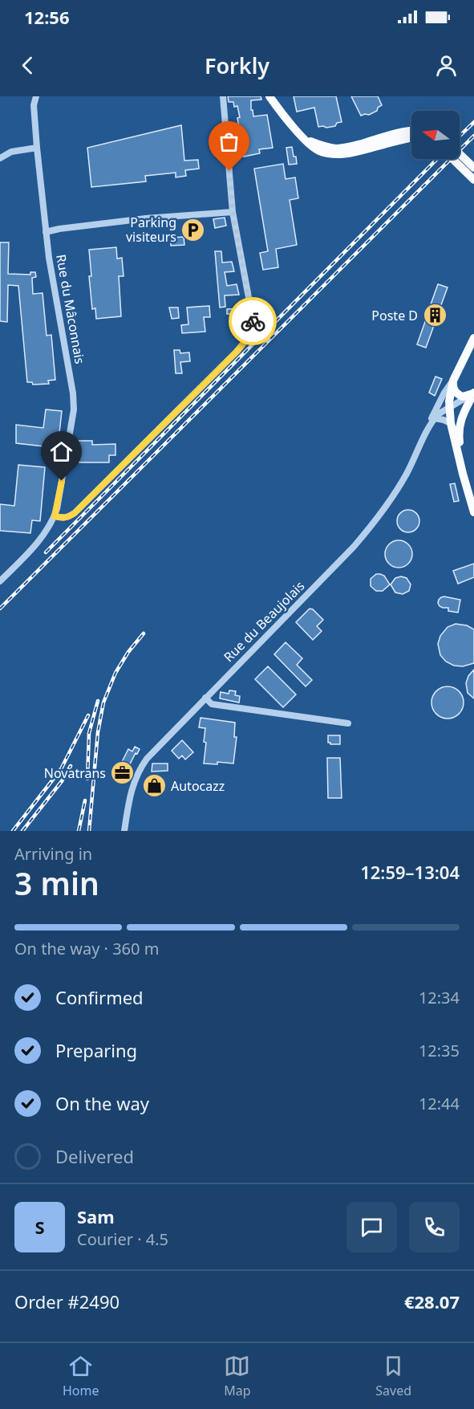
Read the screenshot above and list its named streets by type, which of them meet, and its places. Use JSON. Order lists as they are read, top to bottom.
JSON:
{
  "streets": {
    "street": ["Rue du Mâconnais", "Rue du Beaujolais"]
  },
  "places": {
    "parking": ["Parking visiteurs"],
    "building": ["Poste D"],
    "office": ["Novatrans"],
    "shop": ["Autocazz"]
  },
  "north": "left",
  "page": {
    "status": "12:56",
    "header": "Forkly",
    "heading": ["3 min", "Arriving in", "12:59–13:04"],
    "panel": [
      "Sam",
      "Courier · 4.5",
      "Order #2490",
      "€28.07"
    ],
    "bar": "On the way · 360 m",
    "list": [
      ["Confirmed", "12:34"],
      ["Preparing", "12:35"],
      ["On the way", "12:44"],
      "Delivered"
    ],
    "round": "S",
    "tabs": ["Home", "Map", "Saved"]
  }
}
